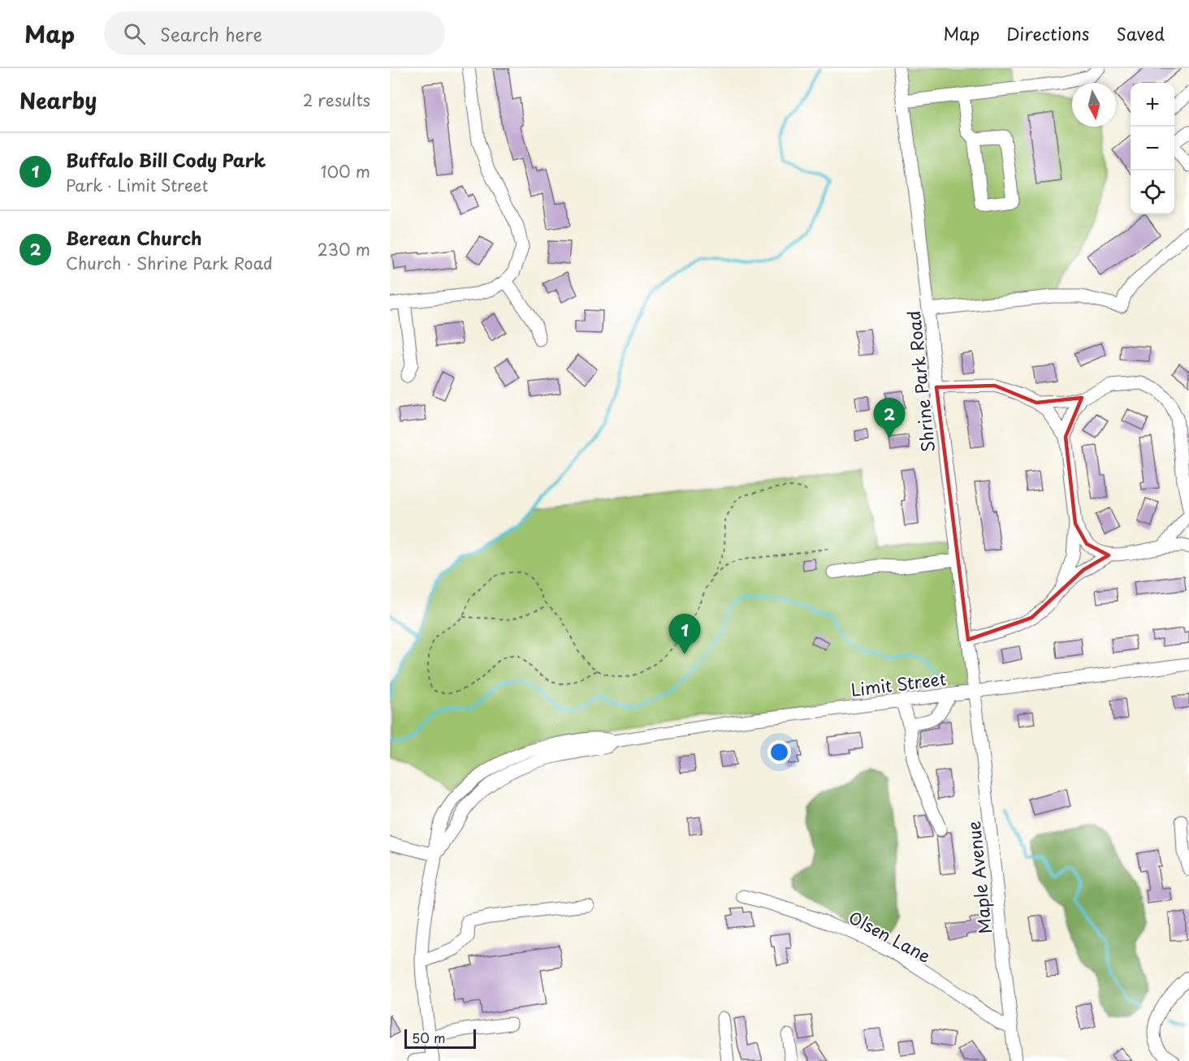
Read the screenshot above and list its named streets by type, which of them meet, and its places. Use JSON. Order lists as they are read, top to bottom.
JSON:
{
  "streets": {
    "street": [
      "Shrine Park Road",
      "Limit Street",
      "Maple Avenue",
      "Olsen Lane"
    ]
  },
  "crossings": [
    ["Shrine Park Road", "Limit Street"],
    ["Shrine Park Road", "Maple Avenue"],
    ["Limit Street", "Maple Avenue"],
    ["Maple Avenue", "Olsen Lane"]
  ],
  "scale_bar": "50 m",
  "north": "bottom",
  "page": {
    "header": "Map",
    "search": "Search here",
    "nav": ["Map", "Directions", "Saved"],
    "heading": ["Nearby", "2 results"],
    "map_buttons": ["+", "−"],
    "list": [
      {
        "mark": "1",
        "name": "Buffalo Bill Cody Park",
        "note": "Park · Limit Street",
        "value": "100 m"
      },
      {
        "mark": "2",
        "name": "Berean Church",
        "note": "Church · Shrine Park Road",
        "value": "230 m"
      }
    ],
    "pins": ["2", "1"],
    "scale": "50 m"
  }
}
